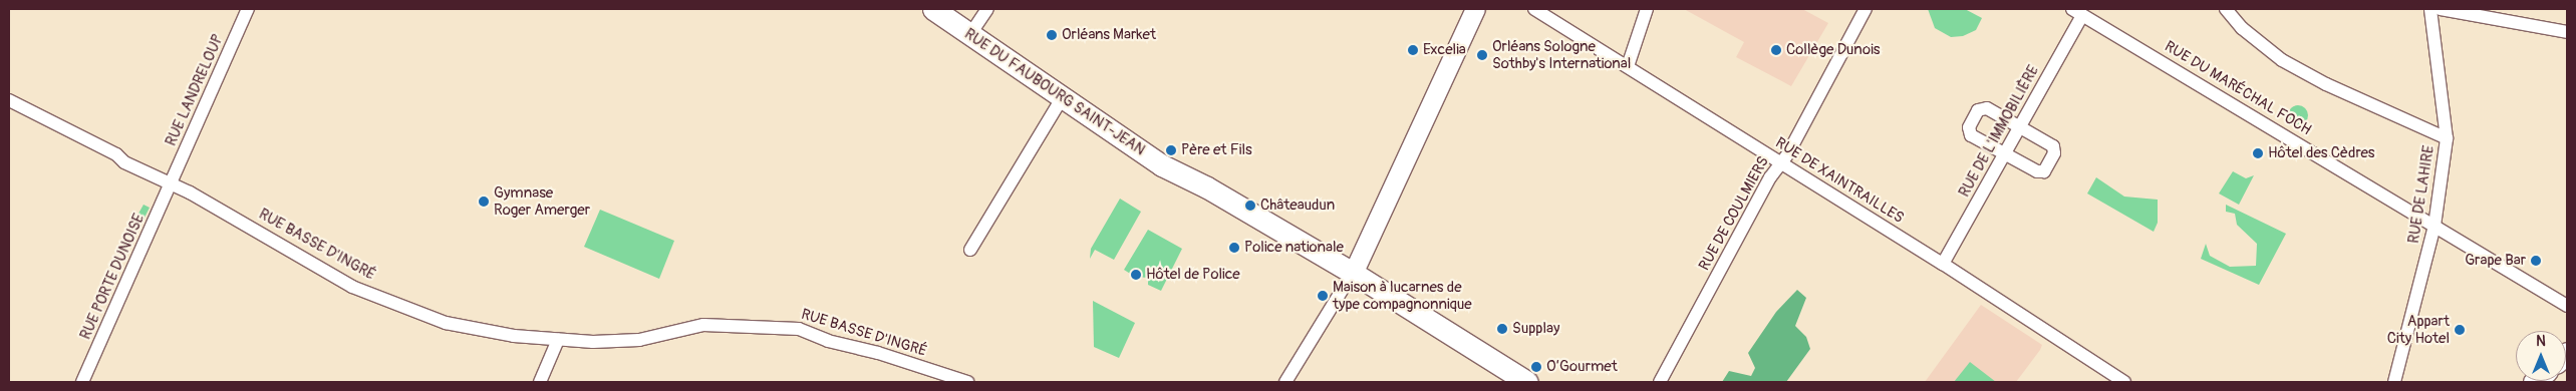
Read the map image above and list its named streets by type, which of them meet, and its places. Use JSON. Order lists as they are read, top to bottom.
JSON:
{
  "streets": {
    "main road": ["RUE DU FAUBOURG SAINT-JEAN"],
    "street": [
      "RUE DU MARÉCHAL FOCH",
      "RUE LANDRELOUP",
      "RUE DE L'IMMOBILIÈRE",
      "RUE DE XAINTRAILLES",
      "RUE DE LAHIRE",
      "RUE DE COULMIERS",
      "RUE BASSE D'INGRÉ",
      "RUE PORTE DUNOISE"
    ]
  },
  "crossings": [
    ["RUE DU MARÉCHAL FOCH", "RUE DE L'IMMOBILIÈRE"],
    ["RUE DU MARÉCHAL FOCH", "RUE DE LAHIRE"],
    ["RUE LANDRELOUP", "RUE BASSE D'INGRÉ"],
    ["RUE LANDRELOUP", "RUE PORTE DUNOISE"],
    ["RUE DE L'IMMOBILIÈRE", "RUE DE XAINTRAILLES"],
    ["RUE DE XAINTRAILLES", "RUE DE COULMIERS"],
    ["RUE BASSE D'INGRÉ", "RUE PORTE DUNOISE"]
  ],
  "places": [
    "Orléans Market",
    "Excelia",
    "Collège Dunois",
    "Orléans Sologne Sothby's International",
    "Père et Fils",
    "Hôtel des Cèdres",
    "Gymnase Roger Amerger",
    "Châteaudun",
    "Police nationale",
    "Grape Bar",
    "Hôtel de Police",
    "Maison à lucarnes de type compagnonnique",
    "Supplay",
    "Appart City Hotel",
    "O’Gourmet"
  ],
  "north": "top"
}
